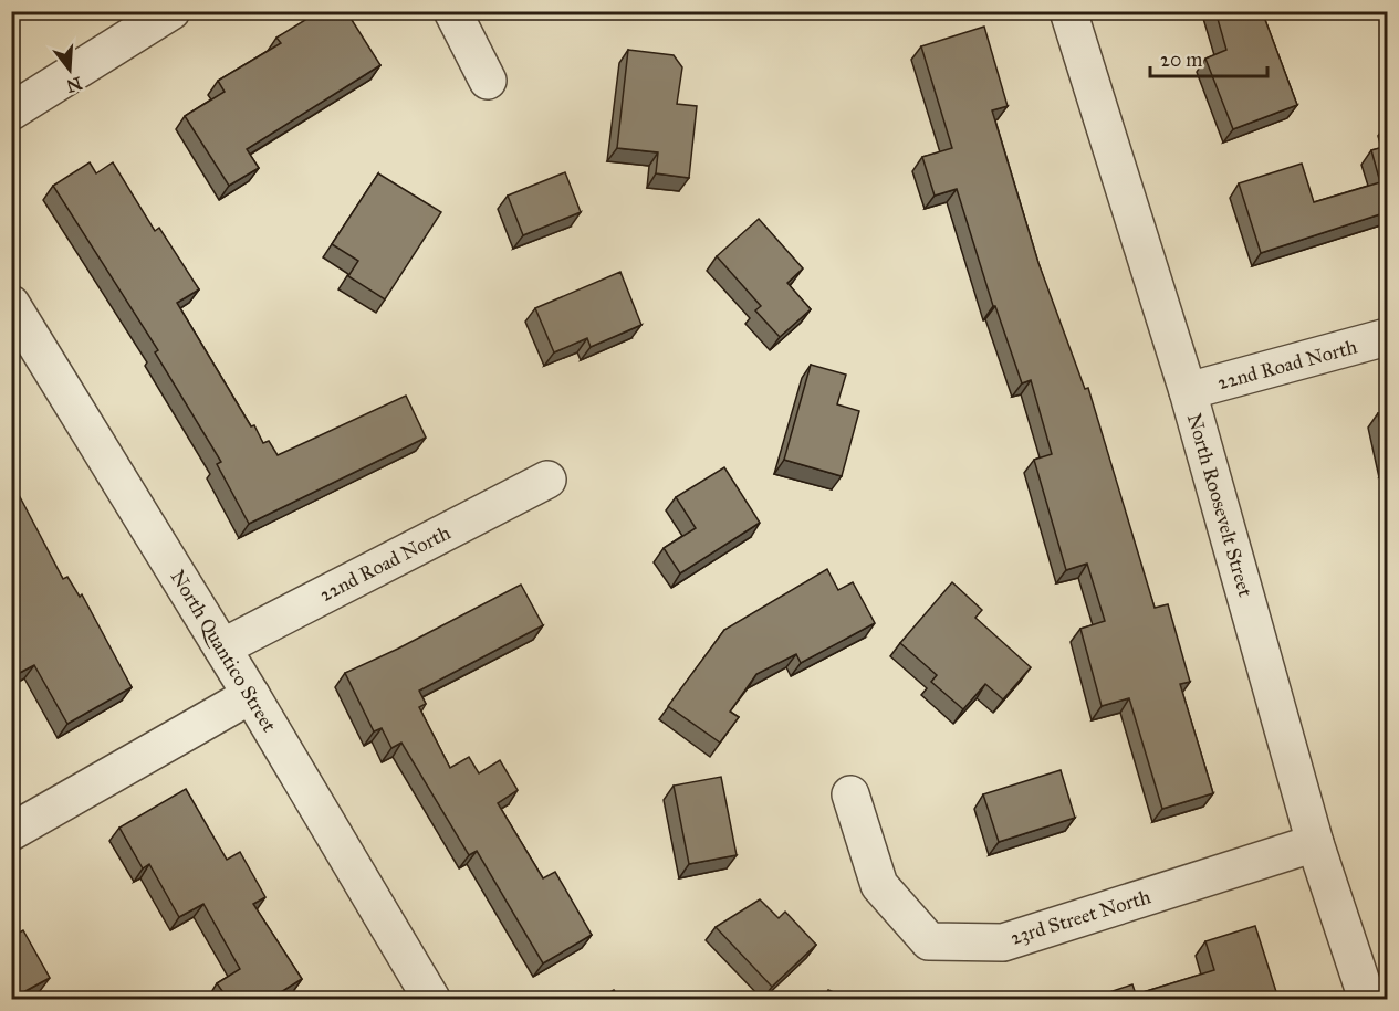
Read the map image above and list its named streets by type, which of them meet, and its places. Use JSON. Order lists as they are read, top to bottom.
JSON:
{
  "streets": {
    "street": [
      "22nd Road North",
      "North Roosevelt Street",
      "North Quantico Street",
      "23rd Street North"
    ]
  },
  "crossings": [
    ["22nd Road North", "North Roosevelt Street"],
    ["22nd Road North", "North Quantico Street"],
    ["North Roosevelt Street", "23rd Street North"]
  ],
  "scale_bar": "20 m",
  "north": "bottom"
}
